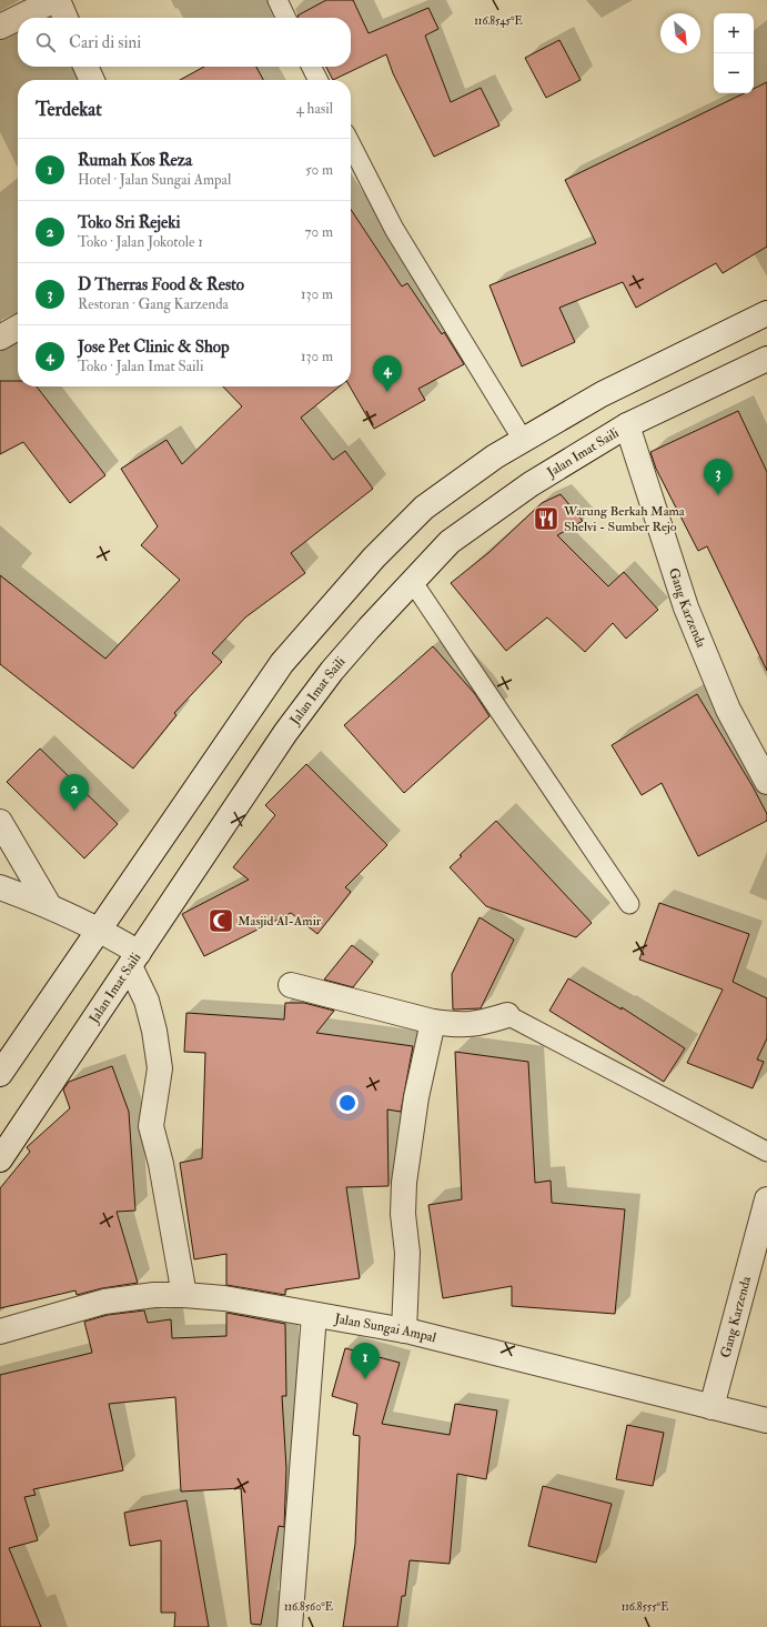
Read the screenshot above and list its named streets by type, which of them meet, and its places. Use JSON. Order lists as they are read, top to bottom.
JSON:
{
  "streets": {
    "street": ["Jalan Imat Saili", "Gang Karzenda", "Jalan Sungai Ampal"]
  },
  "crossings": [
    ["Jalan Imat Saili", "Gang Karzenda"],
    ["Gang Karzenda", "Jalan Sungai Ampal"]
  ],
  "places": {
    "restaurant": ["Warung Berkah Mama Shelvi - Sumber Rejo"],
    "mosque": ["Masjid Al-Amir"]
  },
  "north": "bottom right",
  "page": {
    "map_buttons": ["+", "−"],
    "search": "Cari di sini",
    "heading": ["Terdekat", "4 hasil"],
    "list": [
      {
        "mark": "1",
        "name": "Rumah Kos Reza",
        "note": "Hotel · Jalan Sungai Ampal",
        "value": "50 m"
      },
      {
        "mark": "2",
        "name": "Toko Sri Rejeki",
        "note": "Toko · Jalan Jokotole 1",
        "value": "70 m"
      },
      {
        "mark": "3",
        "name": "D Therras Food & Resto",
        "note": "Restoran · Gang Karzenda",
        "value": "130 m"
      },
      {
        "mark": "4",
        "name": "Jose Pet Clinic & Shop",
        "note": "Toko · Jalan Imat Saili",
        "value": "130 m"
      }
    ],
    "pins": [
      "4",
      "3",
      "2",
      "1"
    ]
  },
  "coordinates": ["116.8545°E", "116.8560°E", "116.8555°E"]
}
